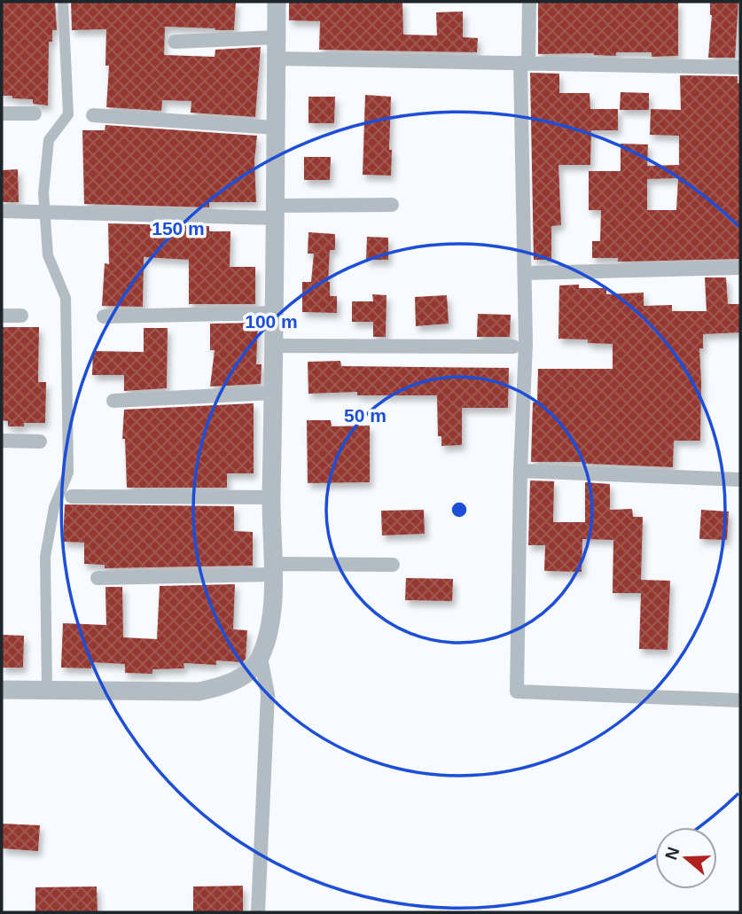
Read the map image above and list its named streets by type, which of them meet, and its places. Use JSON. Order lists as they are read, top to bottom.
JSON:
{
  "north": "left",
  "rings": ["150 m", "100 m", "50 m"]
}
